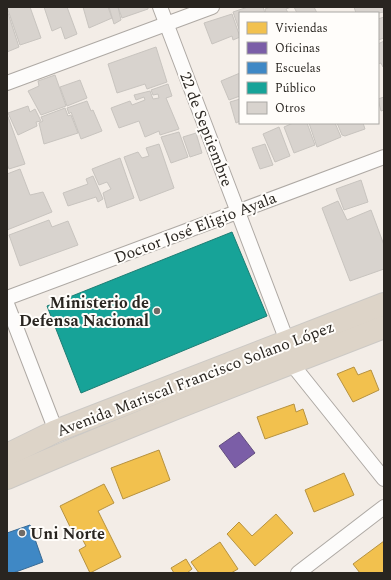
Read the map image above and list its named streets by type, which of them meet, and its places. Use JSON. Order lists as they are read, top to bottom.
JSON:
{
  "streets": {
    "highway": ["Avenida Mariscal Francisco Solano López"],
    "street": ["22 de Septiembre", "Doctor José Eligio Ayala"]
  },
  "crossings": [
    ["22 de Septiembre", "Doctor José Eligio Ayala"],
    ["22 de Septiembre", "Avenida Mariscal Francisco Solano López"]
  ],
  "places": ["Ministerio de Defensa Nacional", "Uni Norte"],
  "legend": [
    "Viviendas",
    "Oficinas",
    "Escuelas",
    "Público",
    "Otros"
  ]
}
